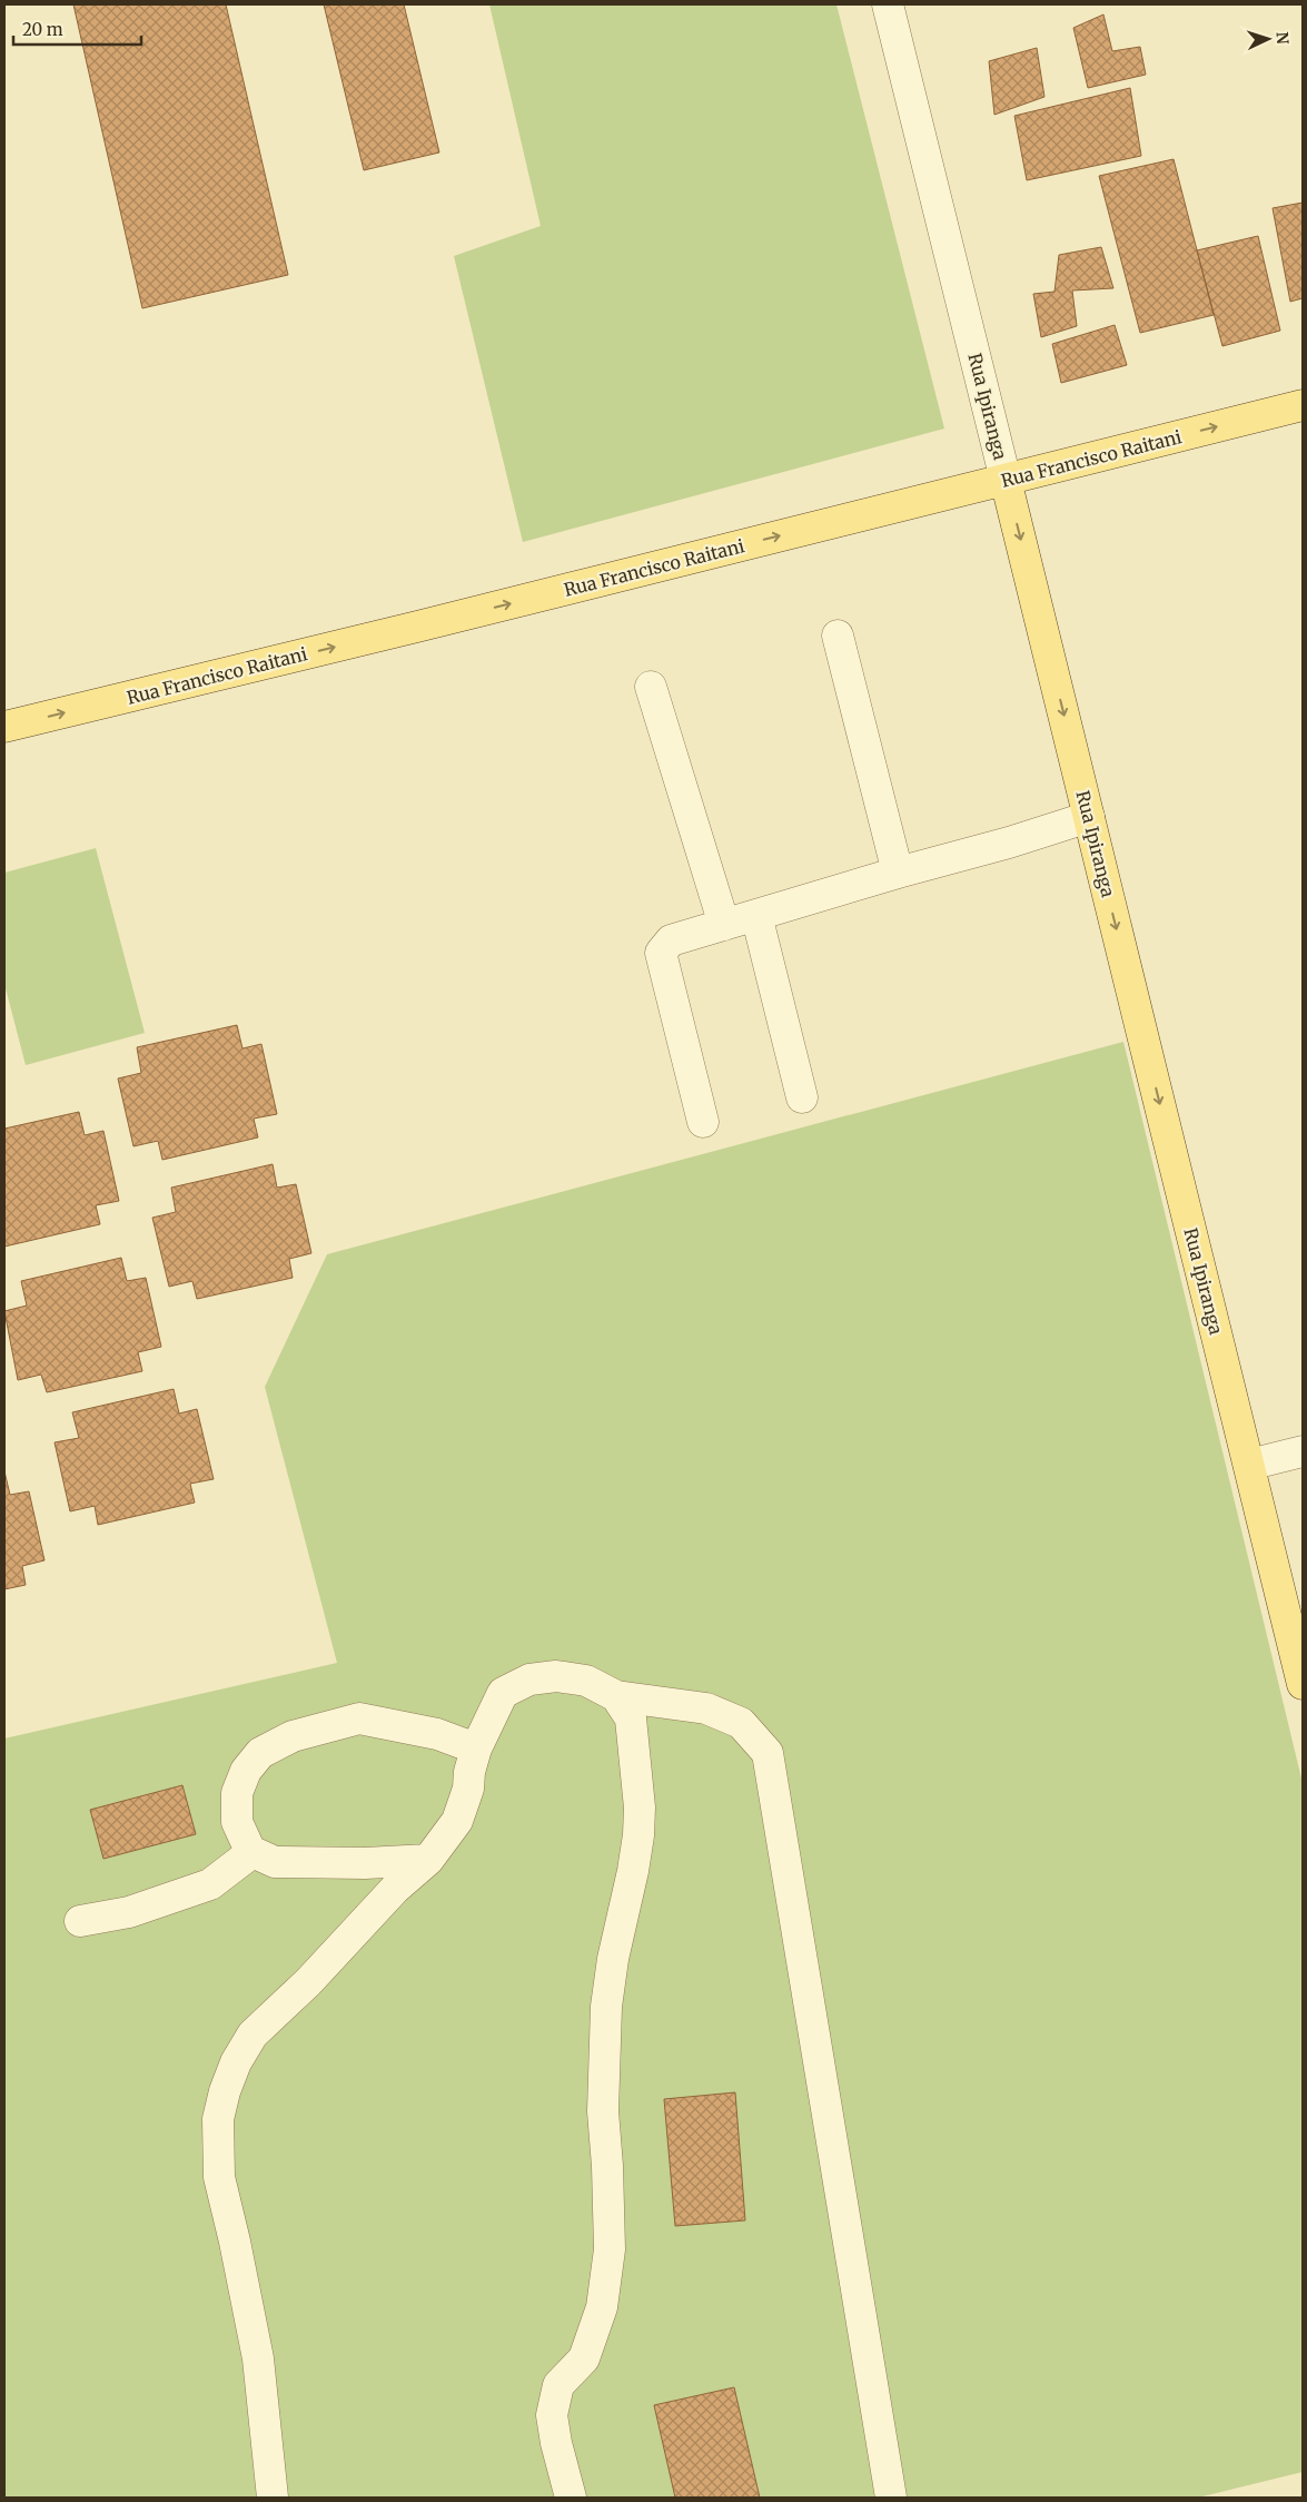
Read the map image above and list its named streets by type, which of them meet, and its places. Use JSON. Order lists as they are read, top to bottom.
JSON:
{
  "streets": {
    "main road": ["Rua Ipiranga", "Rua Francisco Raitani"]
  },
  "crossings": [
    ["Rua Ipiranga", "Rua Francisco Raitani"]
  ],
  "one_way": ["Rua Ipiranga", "Rua Francisco Raitani"],
  "scale_bar": "20 m",
  "north": "right"
}
